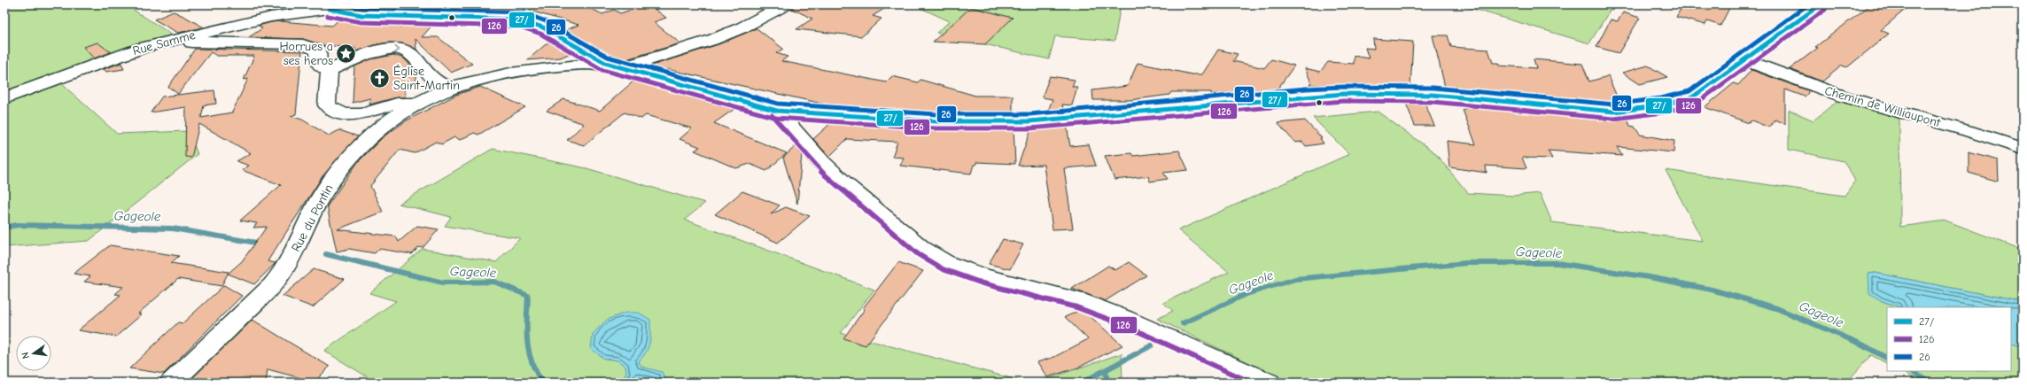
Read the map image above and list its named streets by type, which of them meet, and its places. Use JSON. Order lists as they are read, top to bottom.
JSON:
{
  "streets": {
    "street": ["Rue Samme", "Chemin de Williaupont", "Rue du Pontin"]
  },
  "crossings": [
    ["Rue Samme", "Rue du Pontin"]
  ],
  "water": ["Gageole"],
  "places": {
    "place": ["Horrues a ses heros"],
    "church": ["Église Saint-Martin"]
  },
  "lines": ["transit line 27/", "transit line 26", "transit line 126"],
  "legend": ["27/", "126", "26"],
  "north": "left"
}
